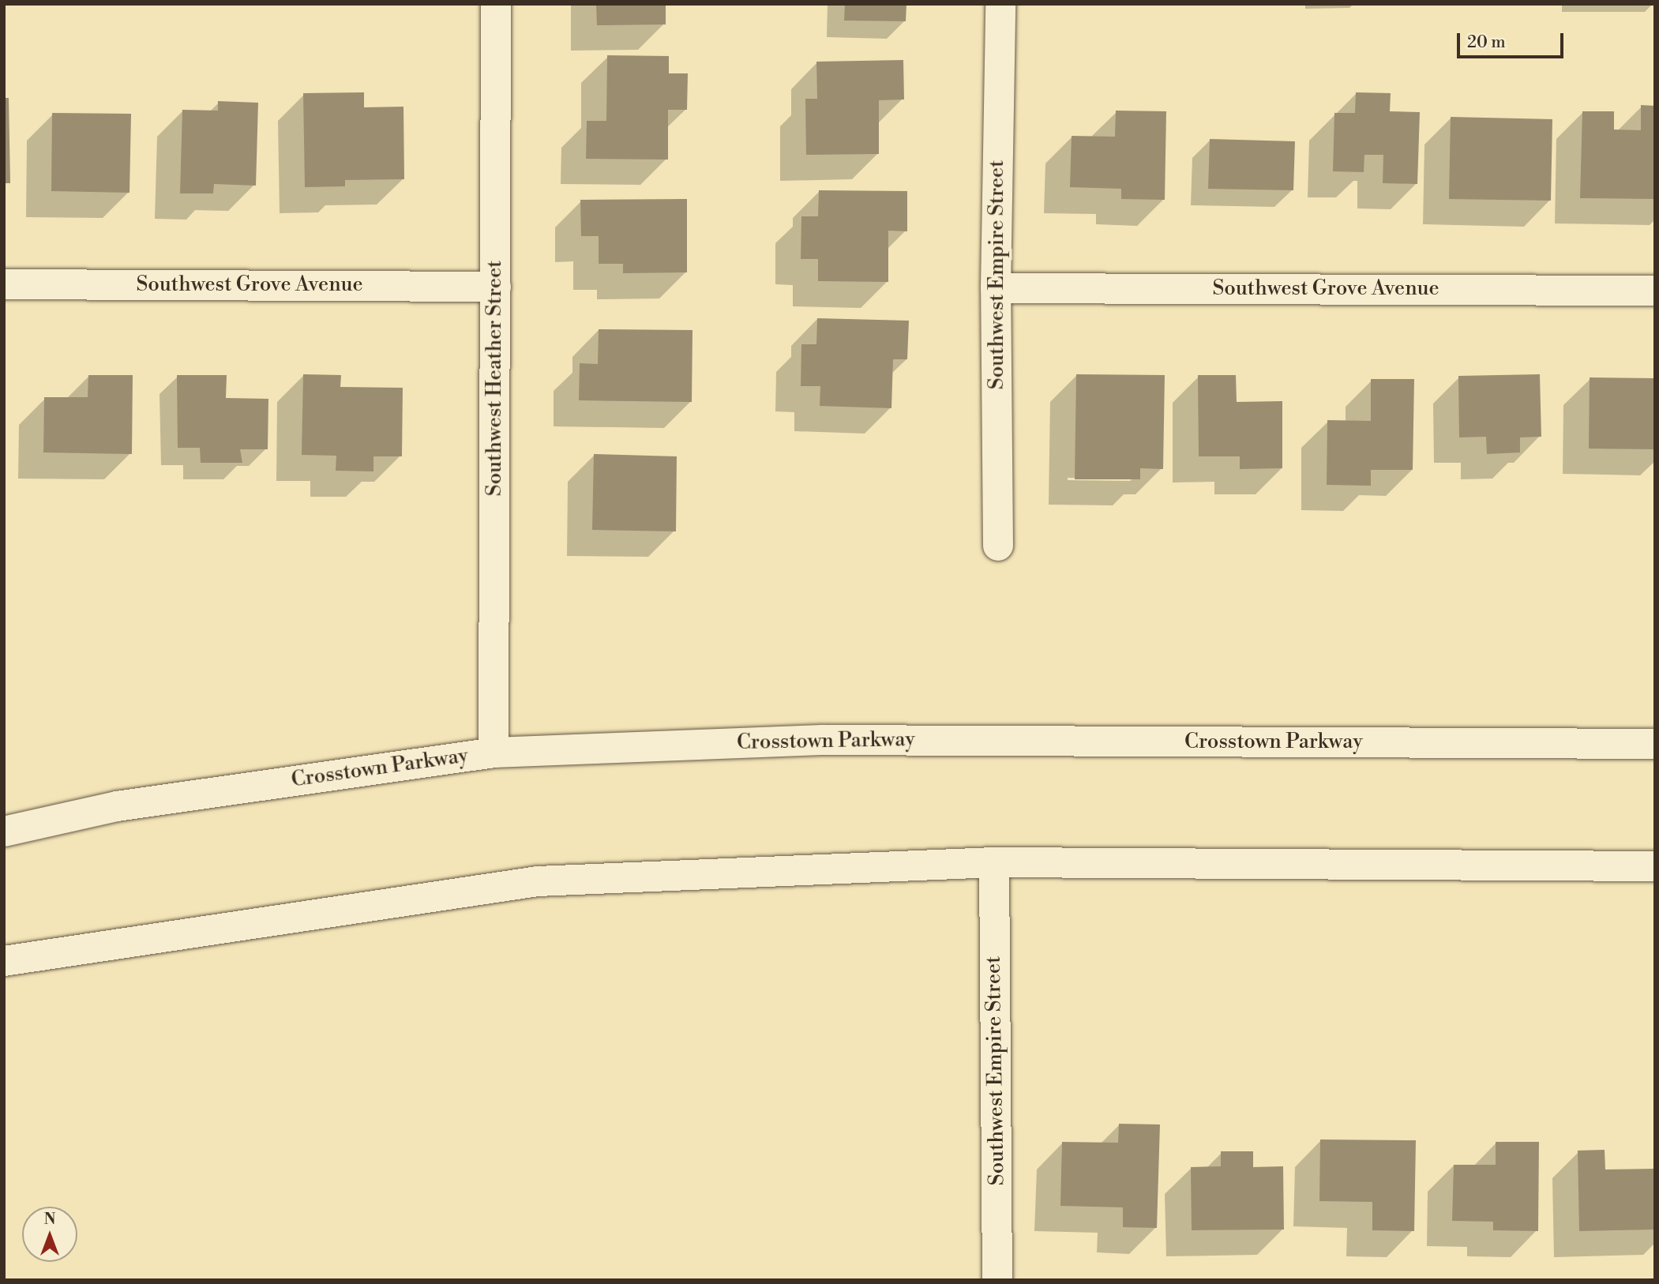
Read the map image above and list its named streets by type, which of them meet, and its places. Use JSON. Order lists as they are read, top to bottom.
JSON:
{
  "streets": {
    "main road": [
      "Southwest Empire Street",
      "Southwest Grove Avenue",
      "Southwest Heather Street",
      "Crosstown Parkway"
    ]
  },
  "crossings": [
    ["Southwest Empire Street", "Southwest Grove Avenue"],
    ["Southwest Grove Avenue", "Southwest Heather Street"],
    ["Southwest Heather Street", "Crosstown Parkway"]
  ],
  "scale_bar": "20 m",
  "north": "top"
}
